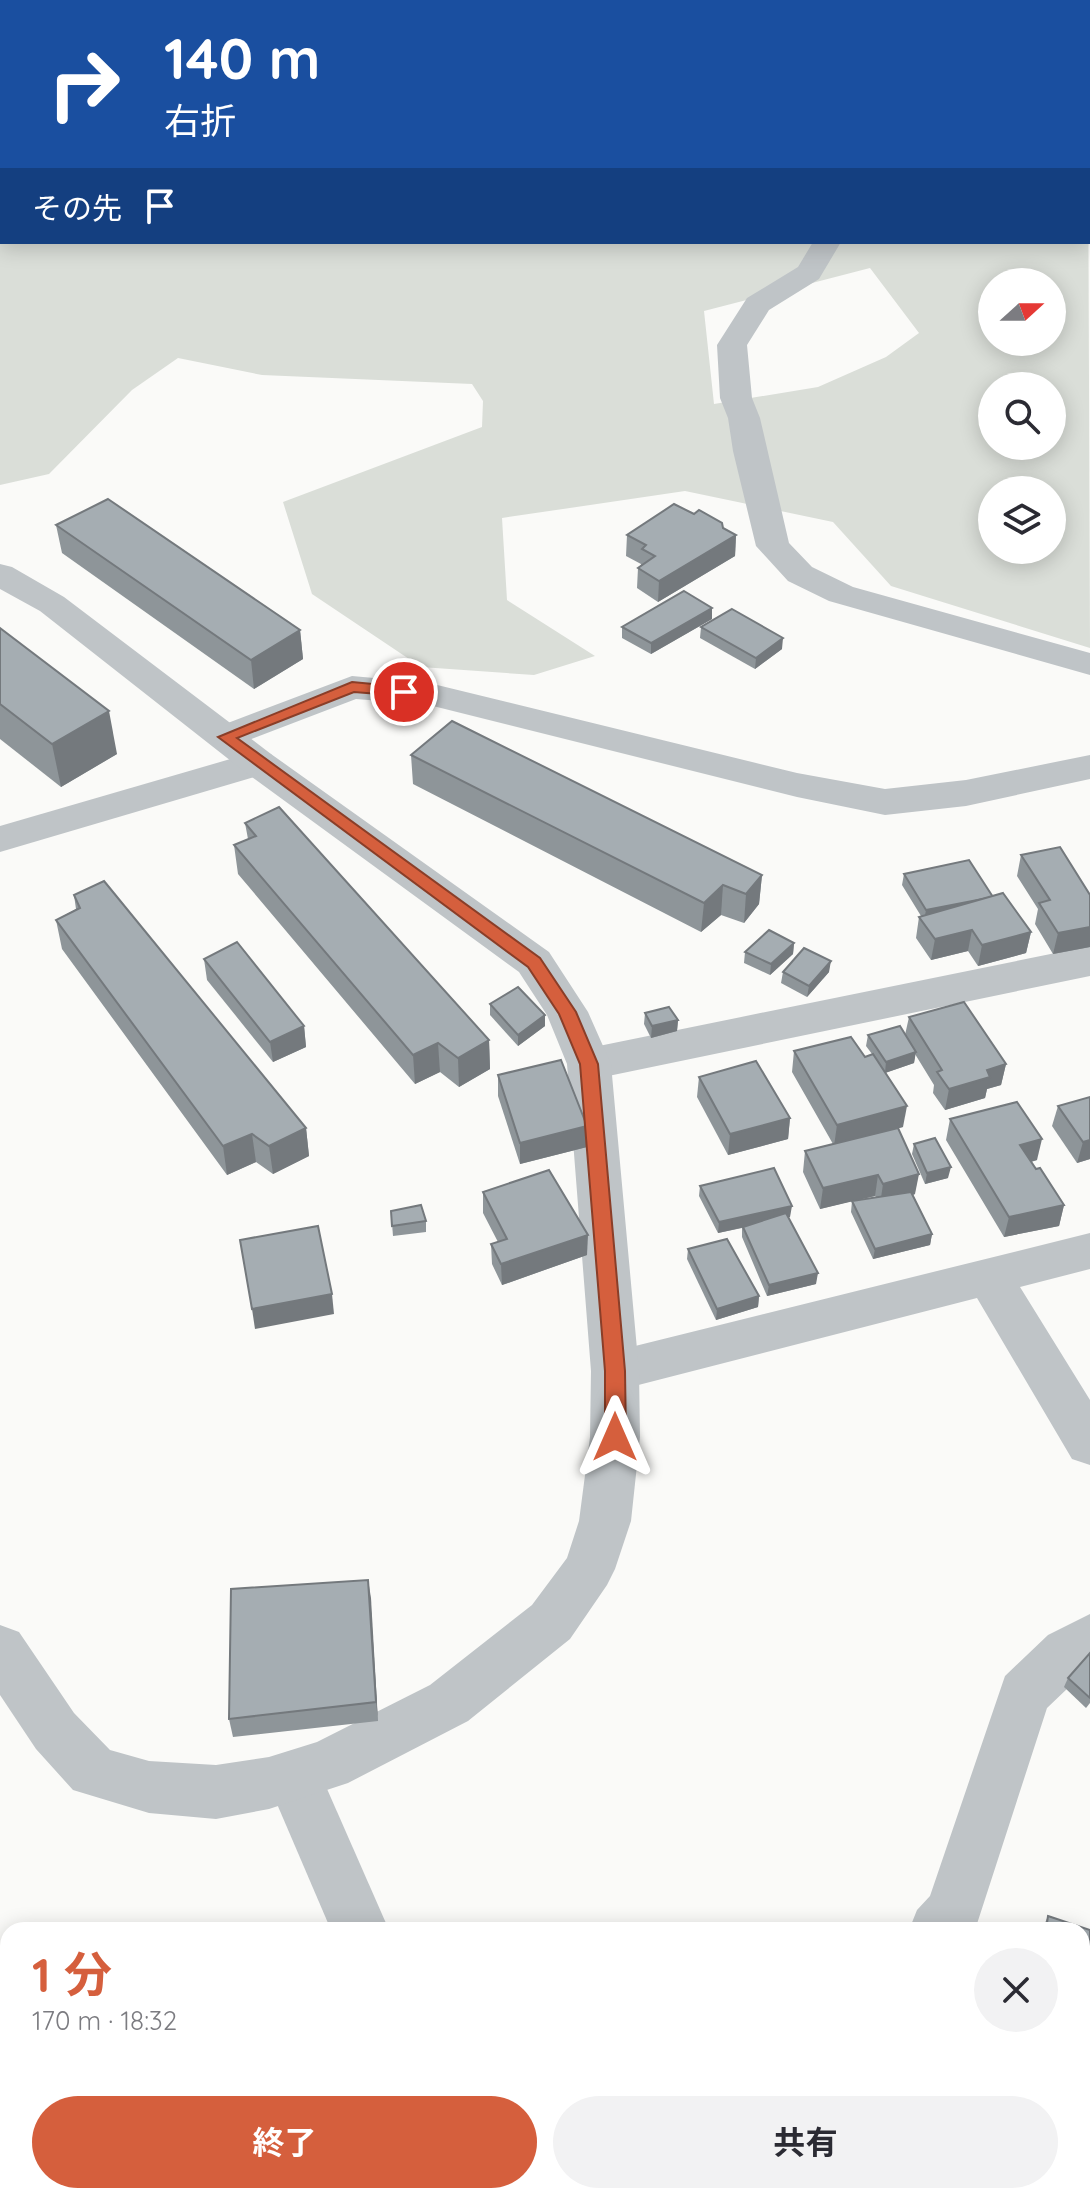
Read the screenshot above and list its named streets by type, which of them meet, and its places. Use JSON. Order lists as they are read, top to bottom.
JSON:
{
  "north": "right",
  "page": {
    "turn": ["140 m", "右折"],
    "then": "その先",
    "heading": ["1 分", "170 m · 18:32"],
    "buttons": ["終了", "共有"]
  }
}
